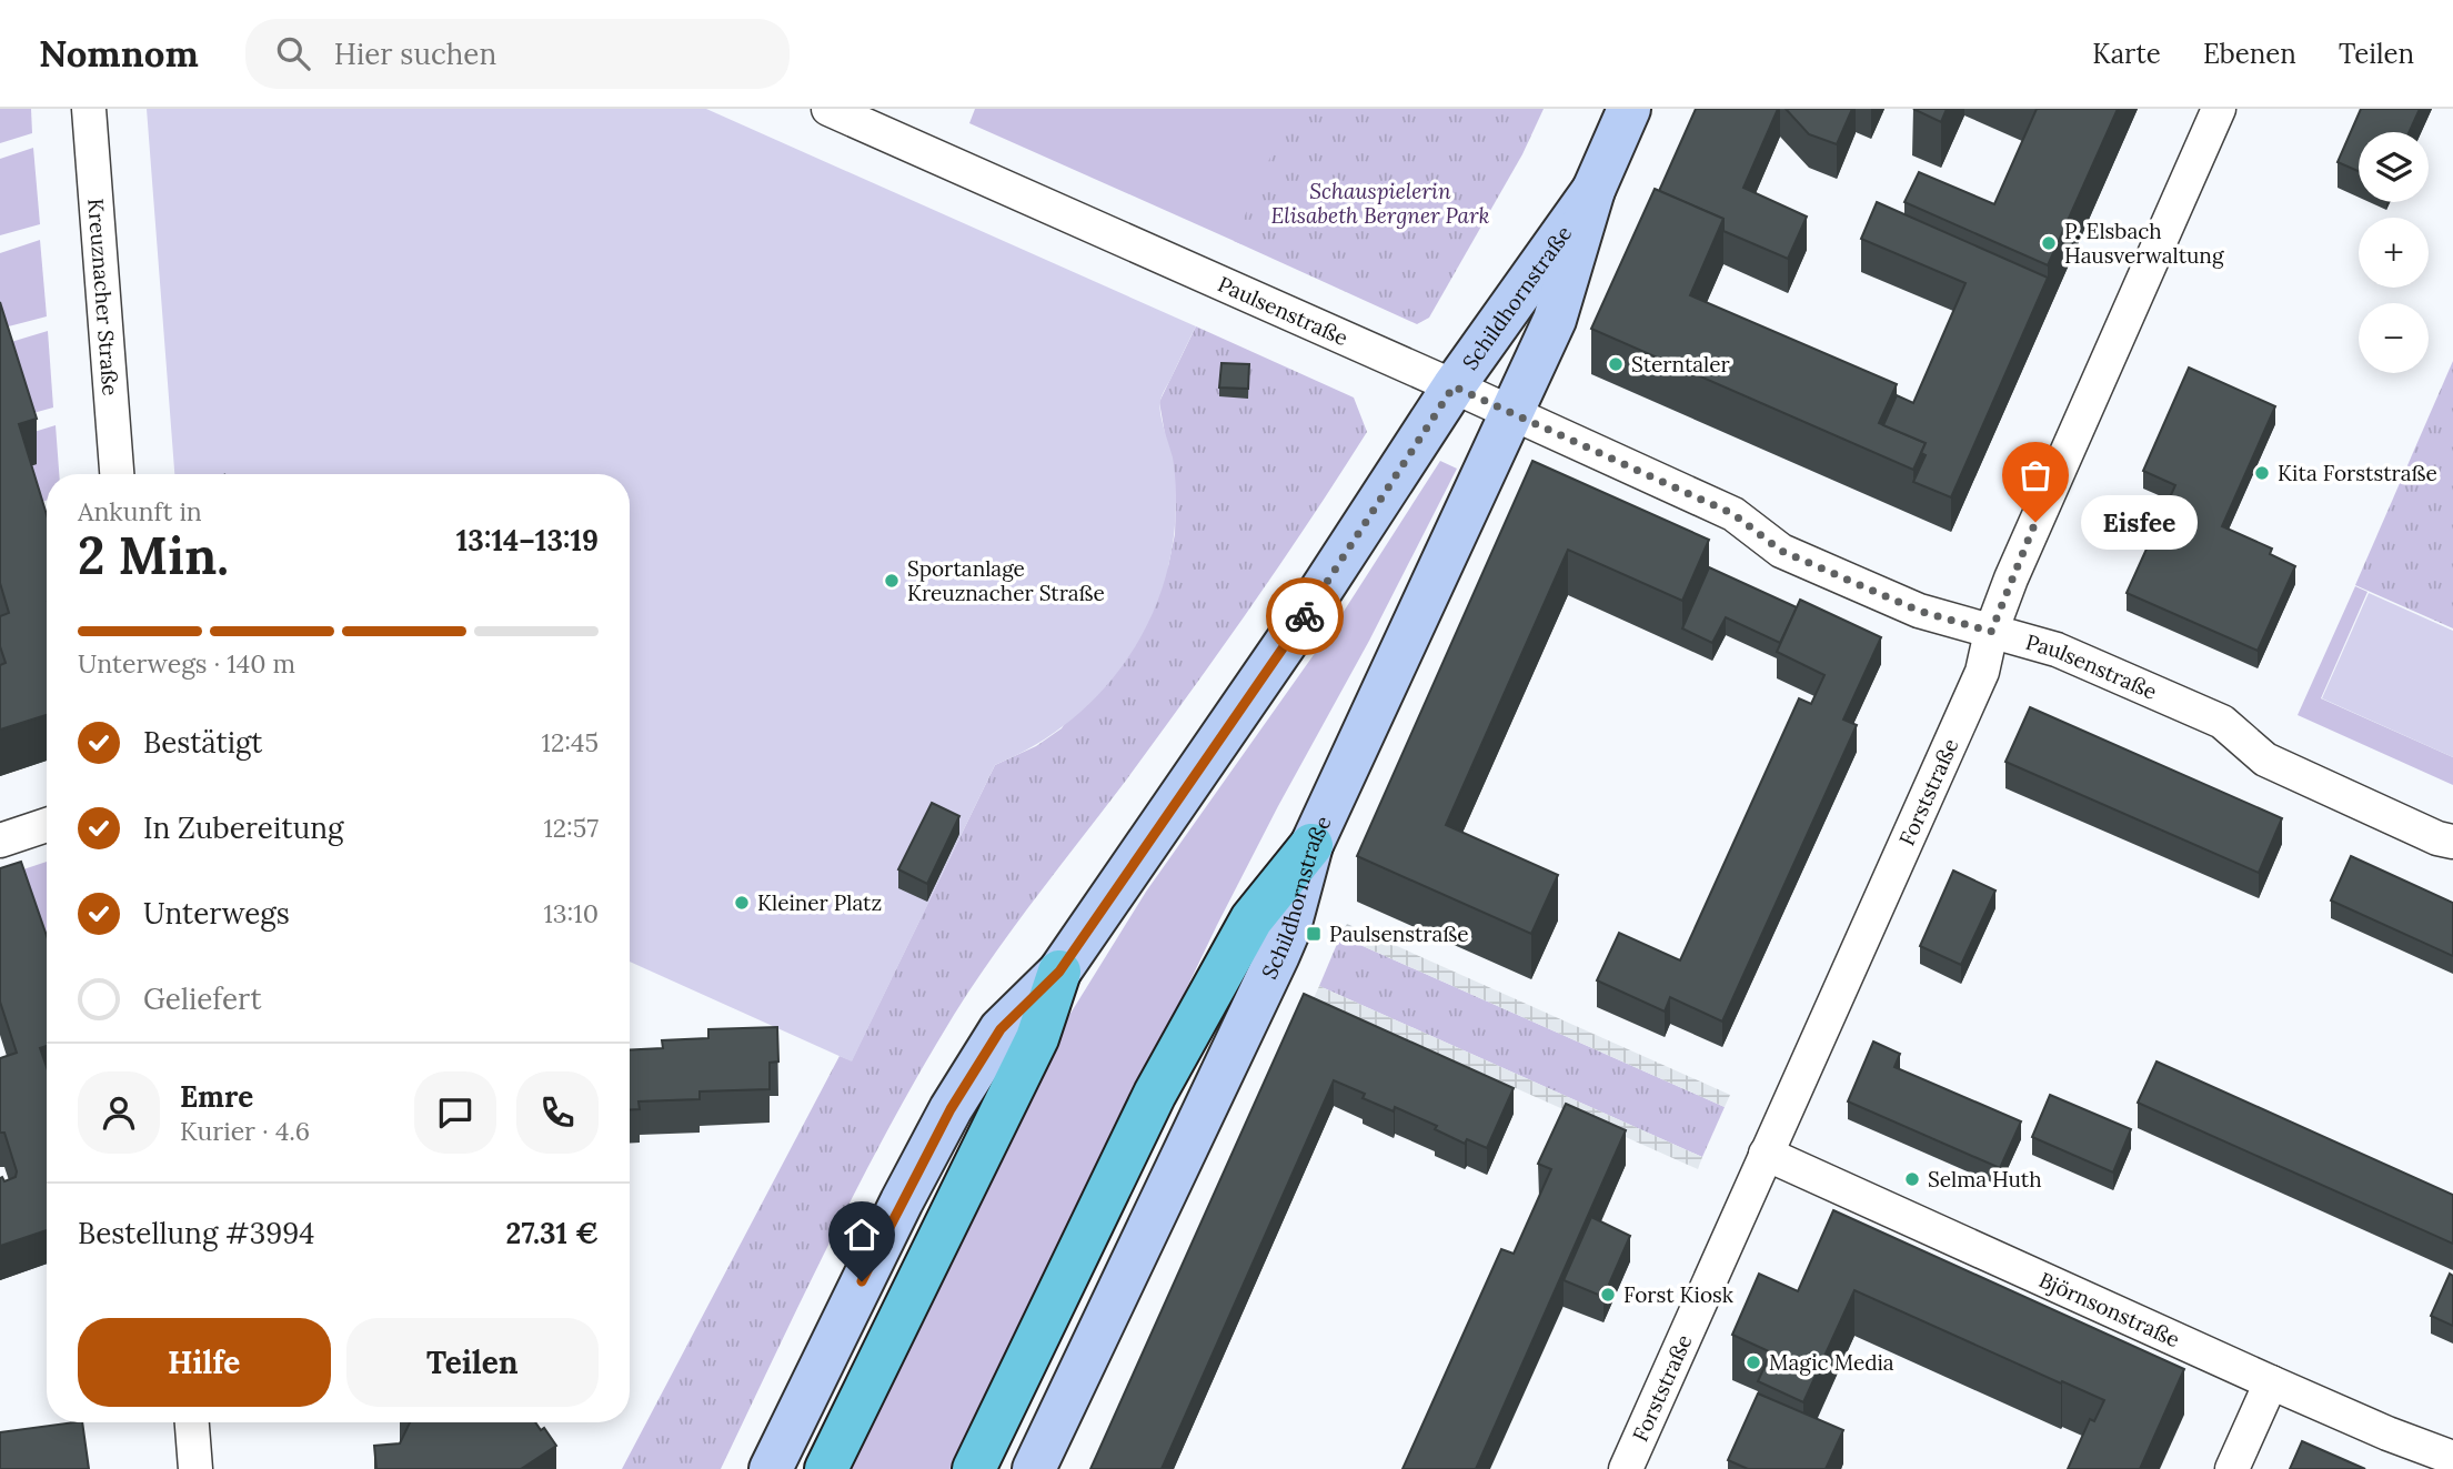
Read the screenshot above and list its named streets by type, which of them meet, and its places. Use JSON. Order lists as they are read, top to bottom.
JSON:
{
  "streets": {
    "main road": ["Schildhornstraße"],
    "street": [
      "Kreuznacher Straße",
      "Paulsenstraße",
      "Forststraße",
      "Björnsonstraße"
    ]
  },
  "crossings": [
    ["Schildhornstraße", "Paulsenstraße"],
    ["Paulsenstraße", "Forststraße"],
    ["Forststraße", "Björnsonstraße"]
  ],
  "parks": ["Schauspielerin Elisabeth Bergner Park"],
  "places": {
    "other": [
      "P. Elsbach Hausverwaltung",
      "Sterntaler",
      "Kita Forststraße",
      "Eisfee",
      "Sportanlage Kreuznacher Straße",
      "Kleiner Platz",
      "Selma Huth",
      "Forst Kiosk",
      "Magic Media"
    ],
    "transit": ["Paulsenstraße"]
  },
  "page": {
    "header": "Nomnom",
    "search": "Hier suchen",
    "nav": ["Karte", "Ebenen", "Teilen"],
    "map_buttons": ["+", "−"],
    "heading": ["2 Min.", "Ankunft in", "13:14–13:19"],
    "panel": [
      "Emre",
      "Kurier · 4.6",
      "Bestellung #3994",
      "27.31 €"
    ],
    "bubble": "Eisfee",
    "bar": "Unterwegs · 140 m",
    "list": [
      ["Bestätigt", "12:45"],
      ["In Zubereitung", "12:57"],
      ["Unterwegs", "13:10"],
      "Geliefert"
    ],
    "buttons": ["Hilfe", "Teilen"]
  }
}
